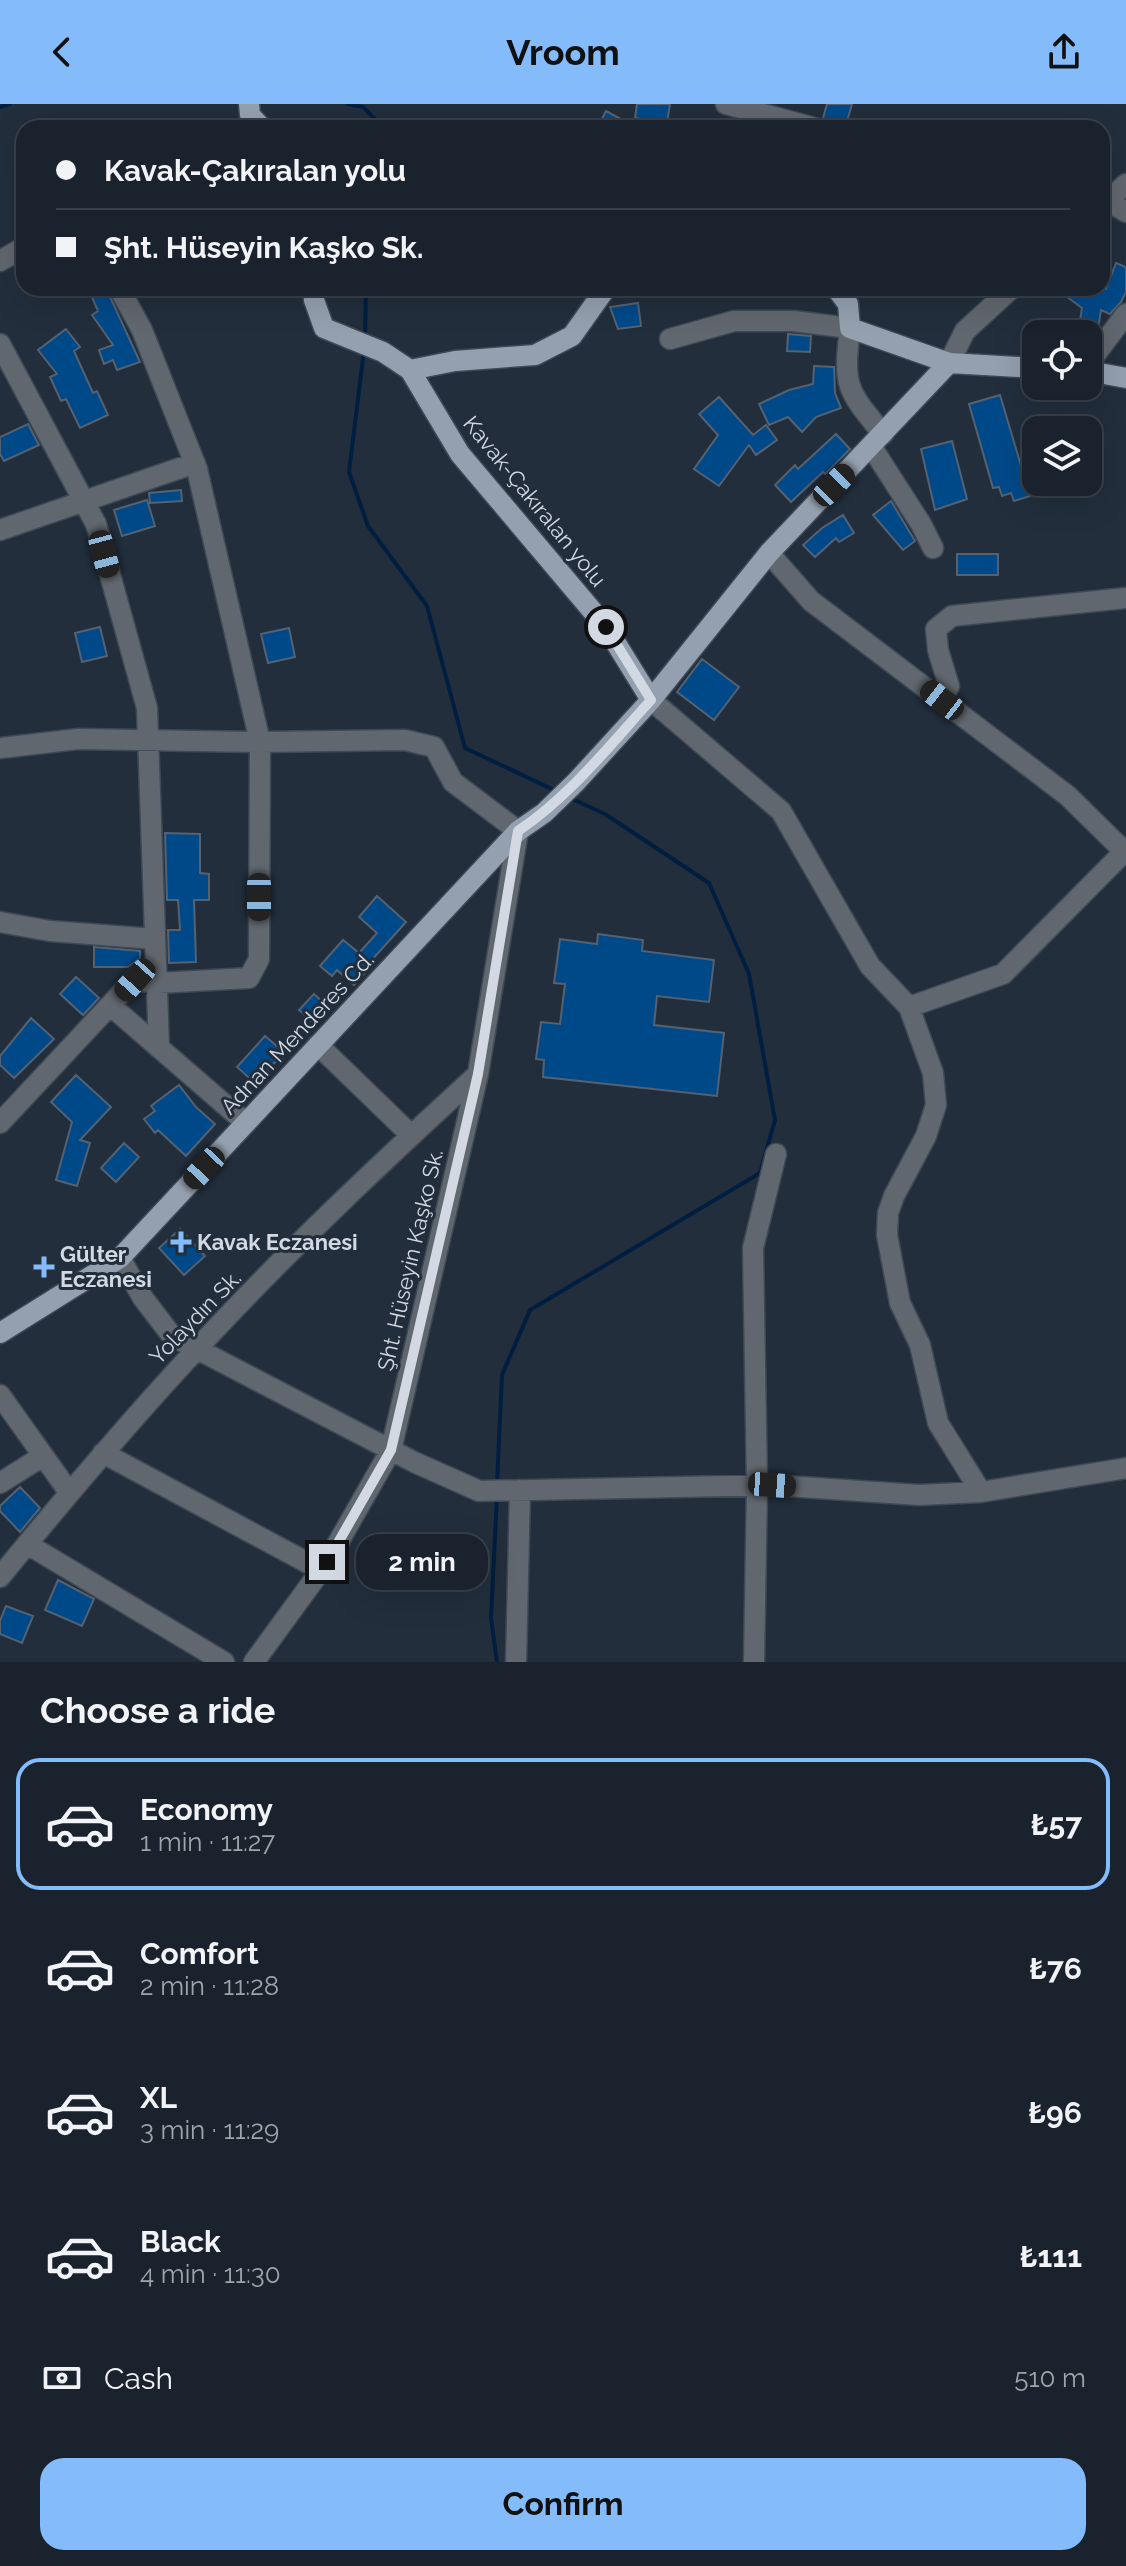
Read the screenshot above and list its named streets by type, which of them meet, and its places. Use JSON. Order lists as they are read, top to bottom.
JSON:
{
  "streets": {
    "main road": ["Kavak-Çakıralan yolu", "Adnan Menderes Cd."],
    "street": ["Şht. Hüseyin Kaşko Sk.", "Yolaydın Sk."]
  },
  "crossings": [
    ["Kavak-Çakıralan yolu", "Adnan Menderes Cd."],
    ["Adnan Menderes Cd.", "Şht. Hüseyin Kaşko Sk."],
    ["Şht. Hüseyin Kaşko Sk.", "Yolaydın Sk."]
  ],
  "places": {
    "health": ["Kavak Eczanesi", "Gülter Eczanesi"]
  },
  "page": {
    "header": "Vroom",
    "banner": ["Kavak-Çakıralan yolu", "Şht. Hüseyin Kaşko Sk."],
    "bubble": "2 min",
    "heading": "Choose a ride",
    "list": [
      {
        "name": "Economy",
        "note": "1 min · 11:27",
        "value": "₺57"
      },
      {
        "name": "Comfort",
        "note": "2 min · 11:28",
        "value": "₺76"
      },
      {
        "name": "XL",
        "note": "3 min · 11:29",
        "value": "₺96"
      },
      {
        "name": "Black",
        "note": "4 min · 11:30",
        "value": "₺111"
      }
    ],
    "pay": ["Cash", "510 m"],
    "buttons": "Confirm"
  }
}
